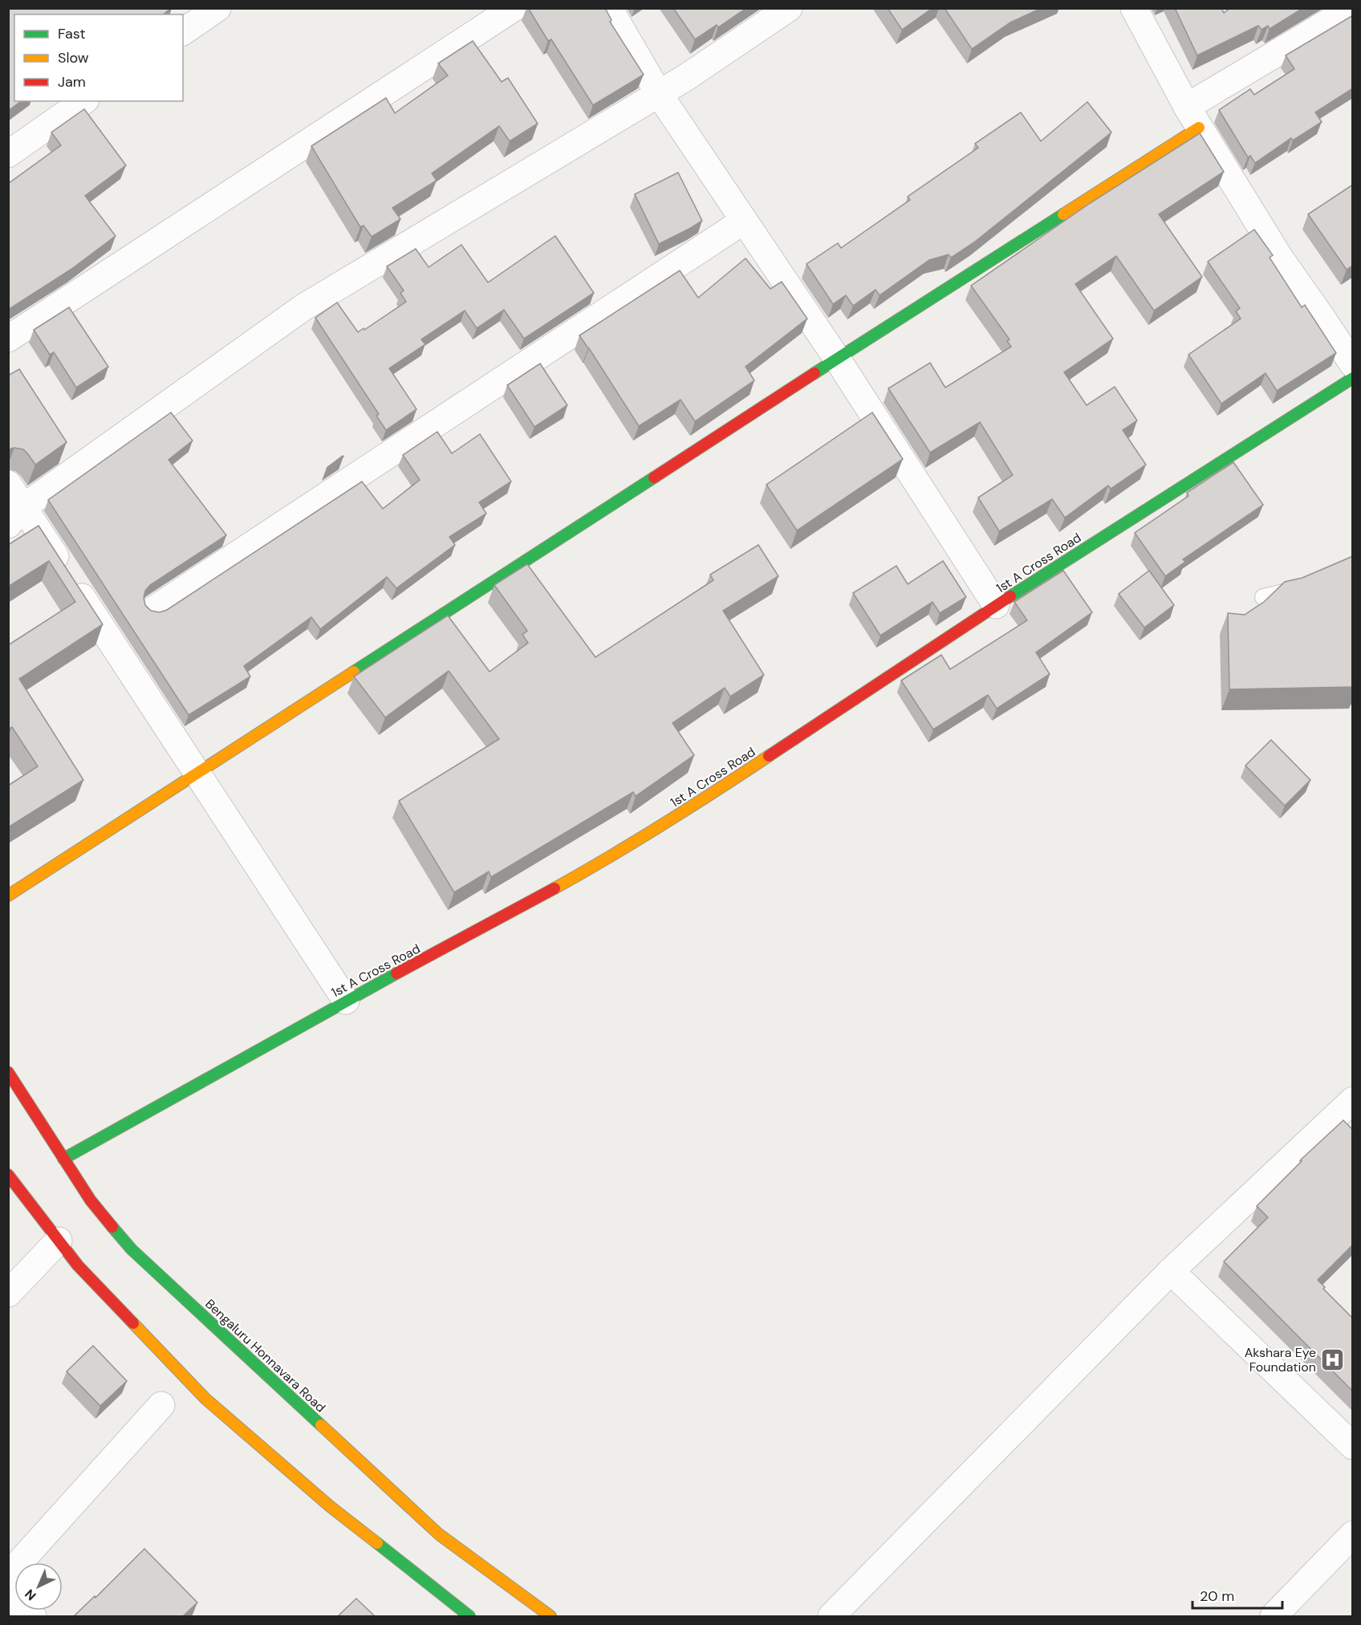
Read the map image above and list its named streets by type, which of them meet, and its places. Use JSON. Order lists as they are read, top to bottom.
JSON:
{
  "streets": {
    "street": ["1st A Cross Road", "Bengaluru Honnavara Road"]
  },
  "crossings": [
    ["1st A Cross Road", "Bengaluru Honnavara Road"]
  ],
  "places": {
    "hospital": ["Akshara Eye Foundation"]
  },
  "legend": ["Fast", "Slow", "Jam"],
  "scale_bar": "20 m",
  "north": "bottom left"
}
